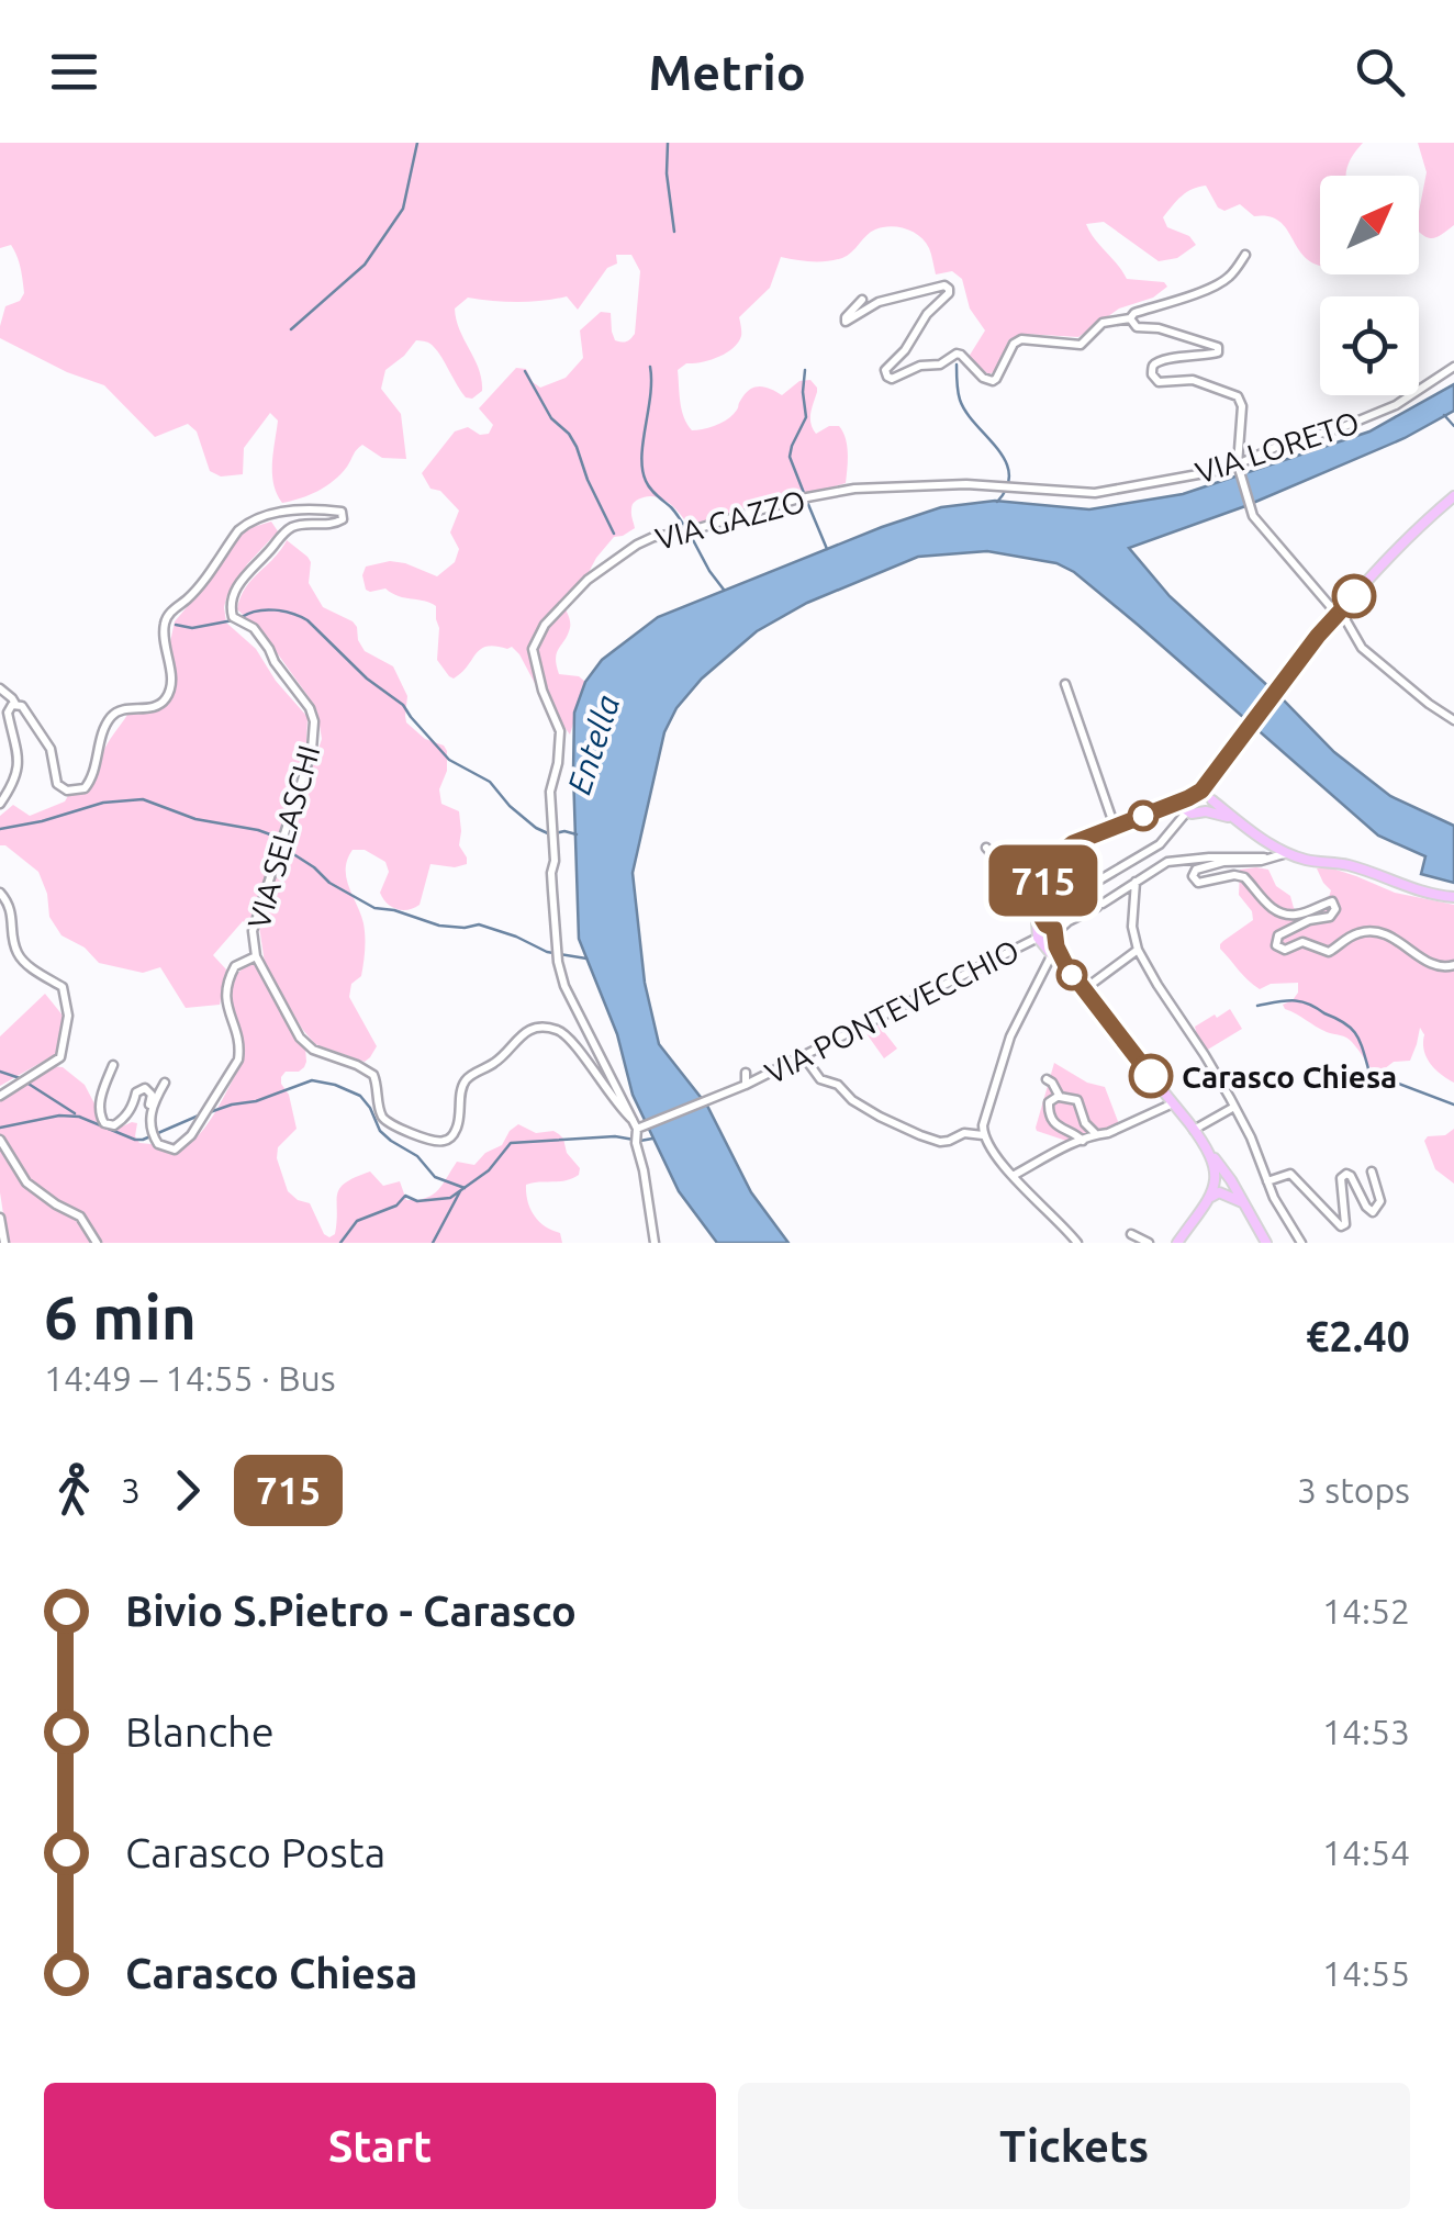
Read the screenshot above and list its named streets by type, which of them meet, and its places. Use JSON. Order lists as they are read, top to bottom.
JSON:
{
  "streets": {
    "street": [
      "VIA LORETO",
      "VIA GAZZO",
      "VIA SELASCHI",
      "VIA PONTEVECCHIO"
    ]
  },
  "crossings": [
    ["VIA LORETO", "VIA GAZZO"],
    ["VIA GAZZO", "VIA SELASCHI"],
    ["VIA GAZZO", "VIA PONTEVECCHIO"],
    ["VIA SELASCHI", "VIA PONTEVECCHIO"]
  ],
  "water": ["Entella"],
  "places": ["Carasco Chiesa"],
  "lines": ["bus line 715"],
  "north": "top right",
  "page": {
    "header": "Metrio",
    "on_map": "715",
    "heading": ["6 min", "14:49 – 14:55 · Bus", "€2.40"],
    "legs": ["3", "715", "3 stops"],
    "list": [
      {
        "name": "Bivio S.Pietro - Carasco",
        "value": "14:52"
      },
      {
        "name": "Blanche",
        "value": "14:53"
      },
      {
        "name": "Carasco Posta",
        "value": "14:54"
      },
      {
        "name": "Carasco Chiesa",
        "value": "14:55"
      }
    ],
    "buttons": ["Start", "Tickets"]
  }
}
